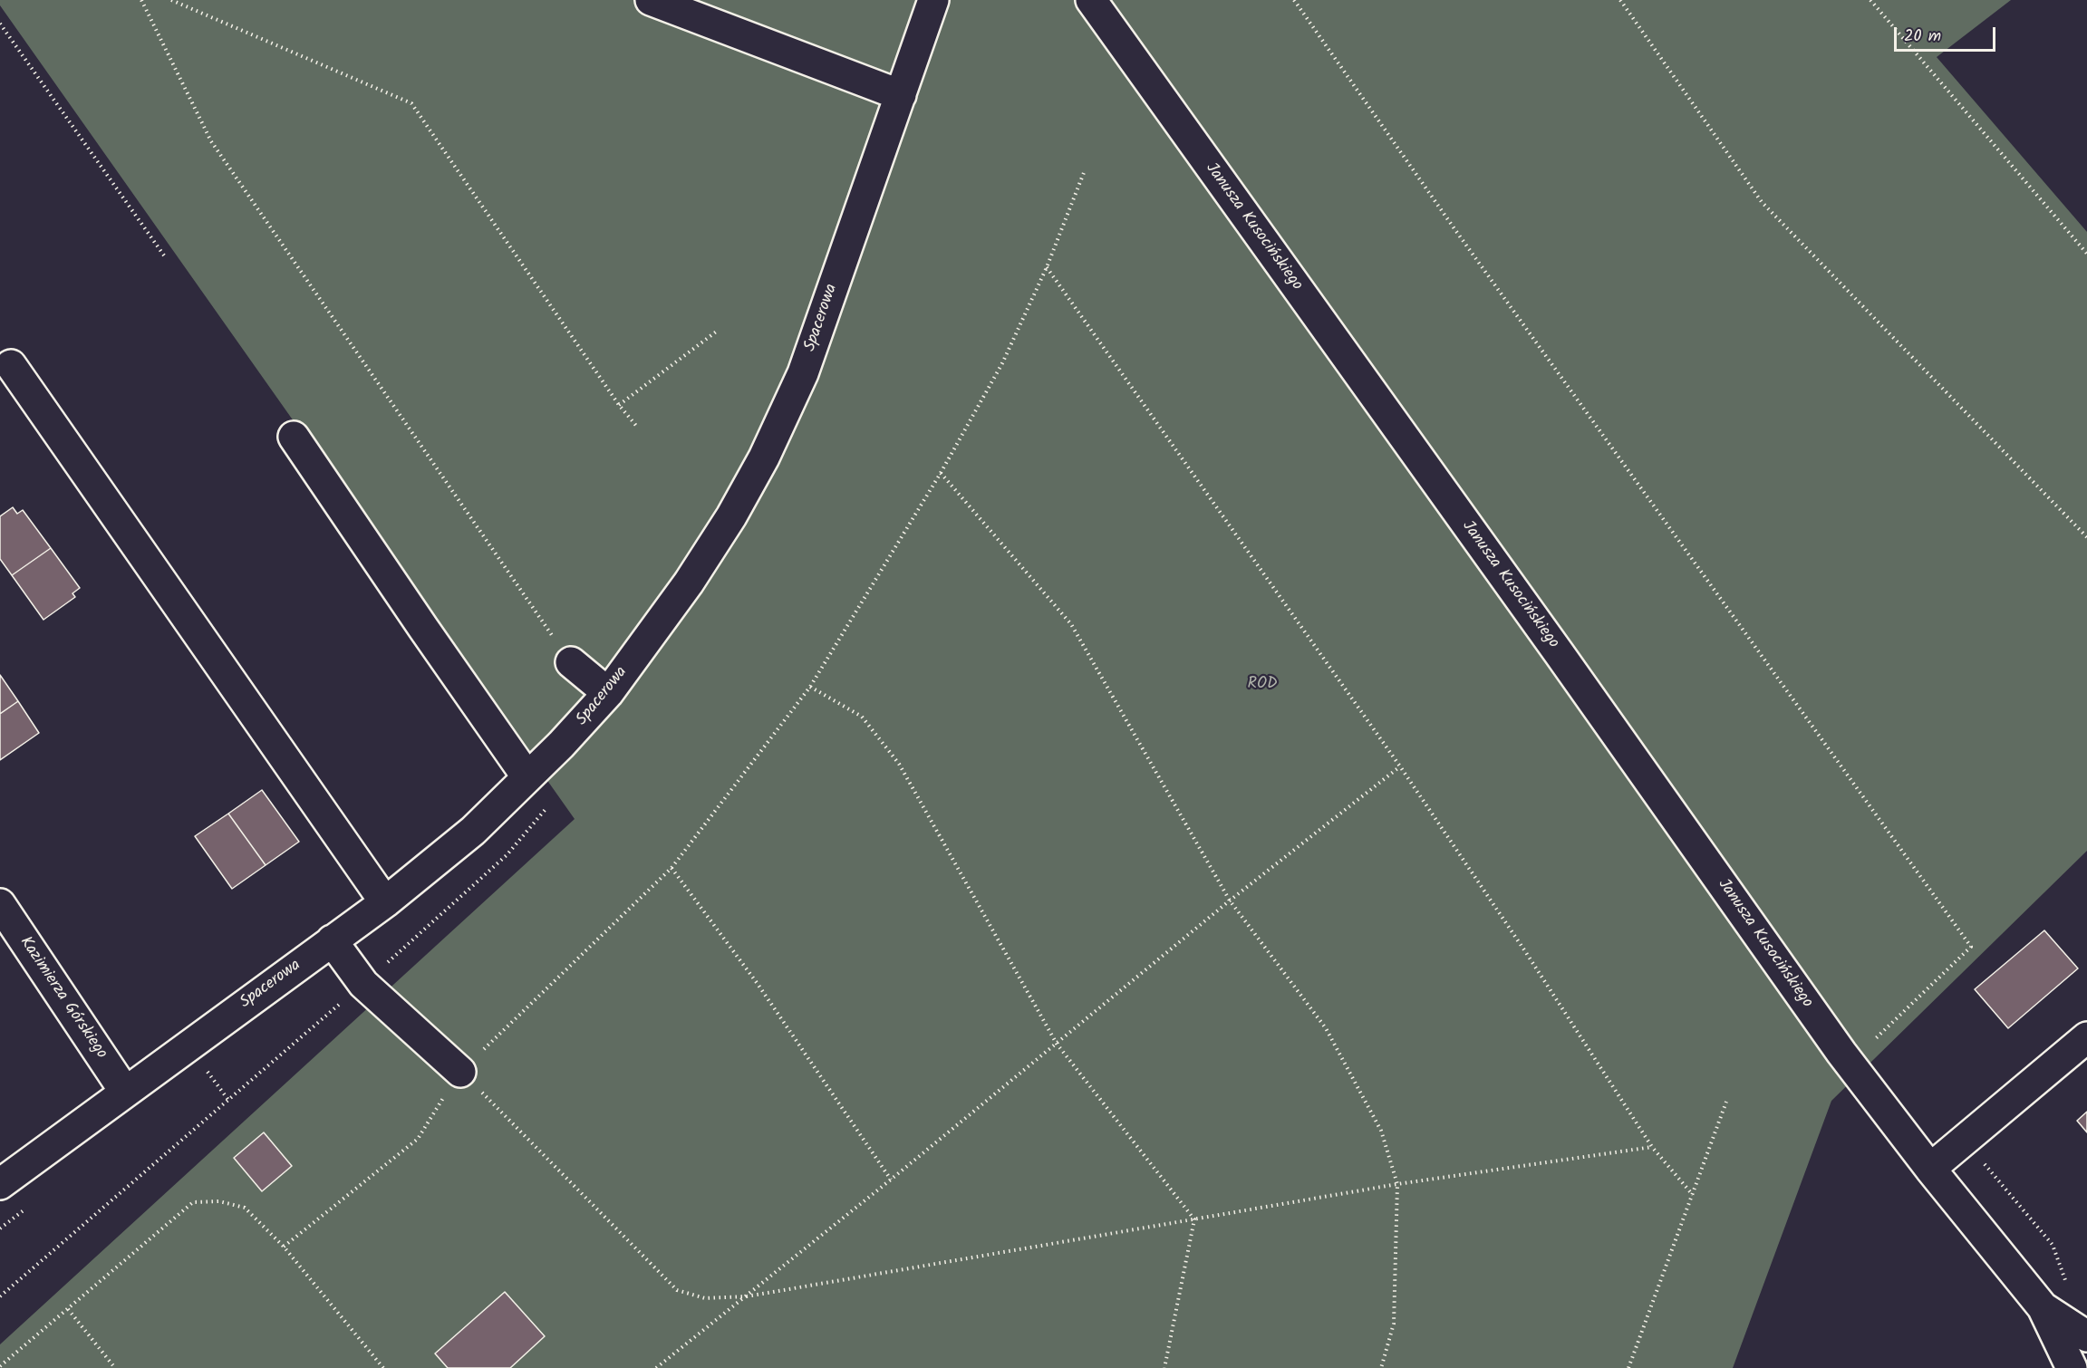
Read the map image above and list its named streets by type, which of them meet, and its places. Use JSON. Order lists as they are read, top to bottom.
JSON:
{
  "streets": {
    "street": ["Janusza Kusocińskiego", "Spacerowa", "Kazimierza Górskiego"]
  },
  "crossings": [
    ["Spacerowa", "Kazimierza Górskiego"]
  ],
  "parks": ["ROD"],
  "scale_bar": "20 m"
}
